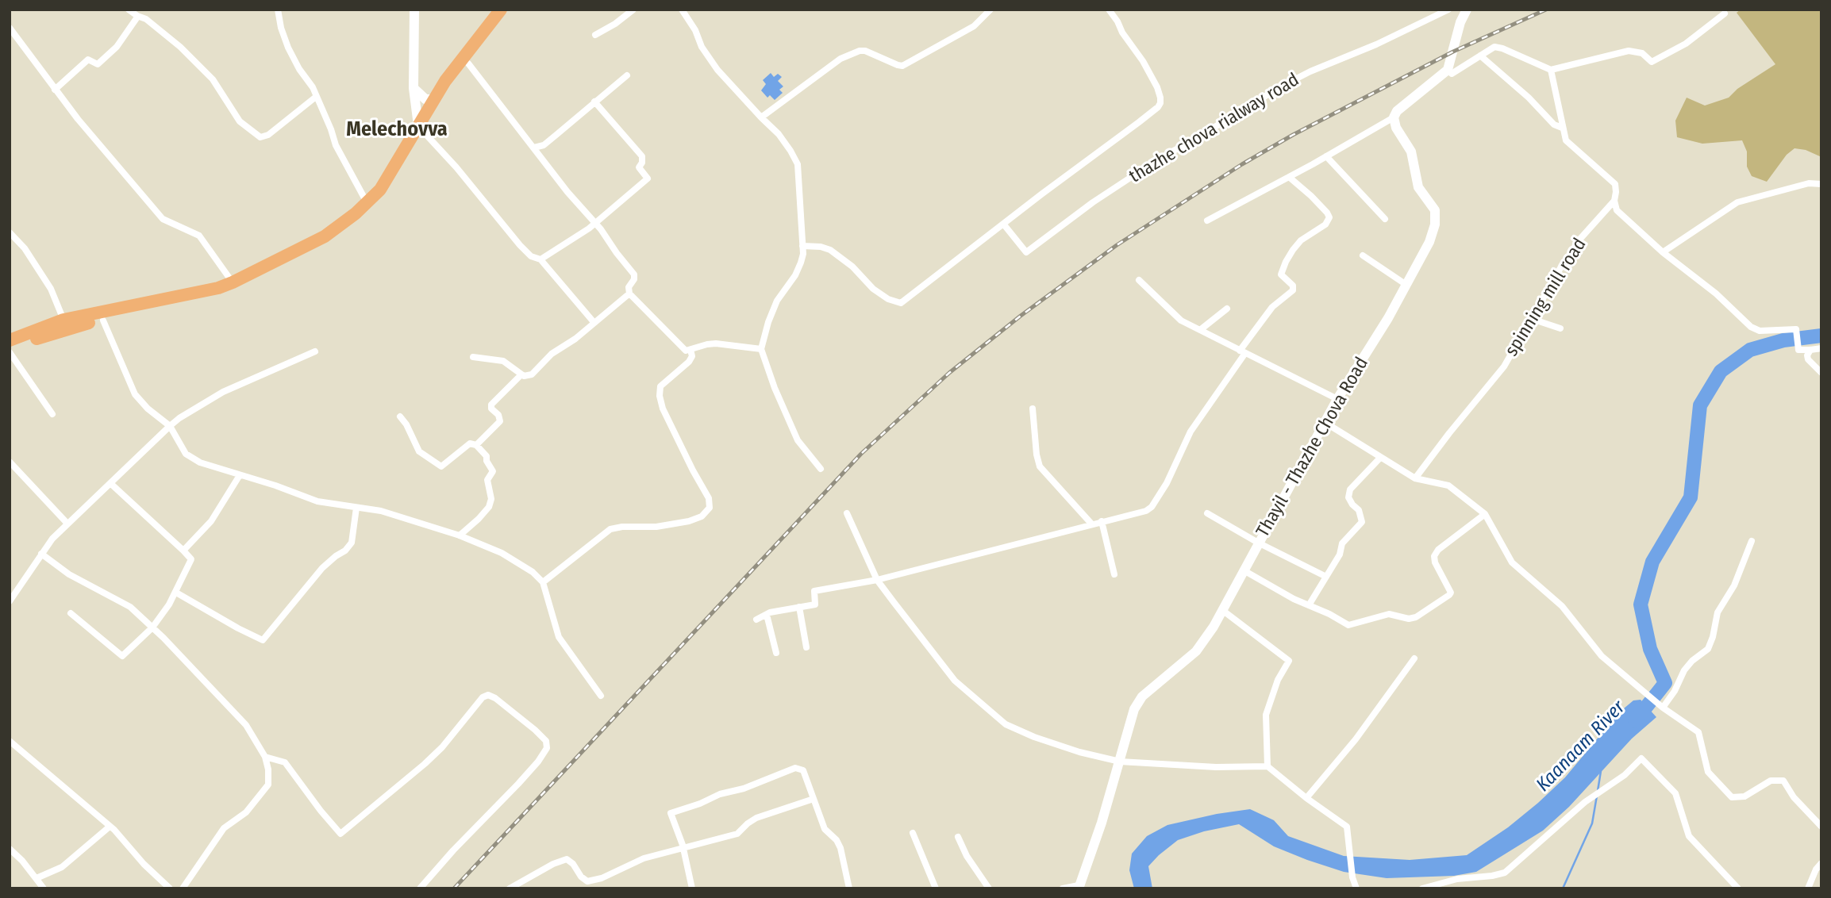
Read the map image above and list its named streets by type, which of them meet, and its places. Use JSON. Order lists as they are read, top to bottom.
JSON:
{
  "streets": {
    "street": ["thazhe chova rialway road", "spinning mill road", "Thayil - Thazhe Chova Road"]
  },
  "districts": ["Melechovva"],
  "water": ["Kaanaam River"]
}
